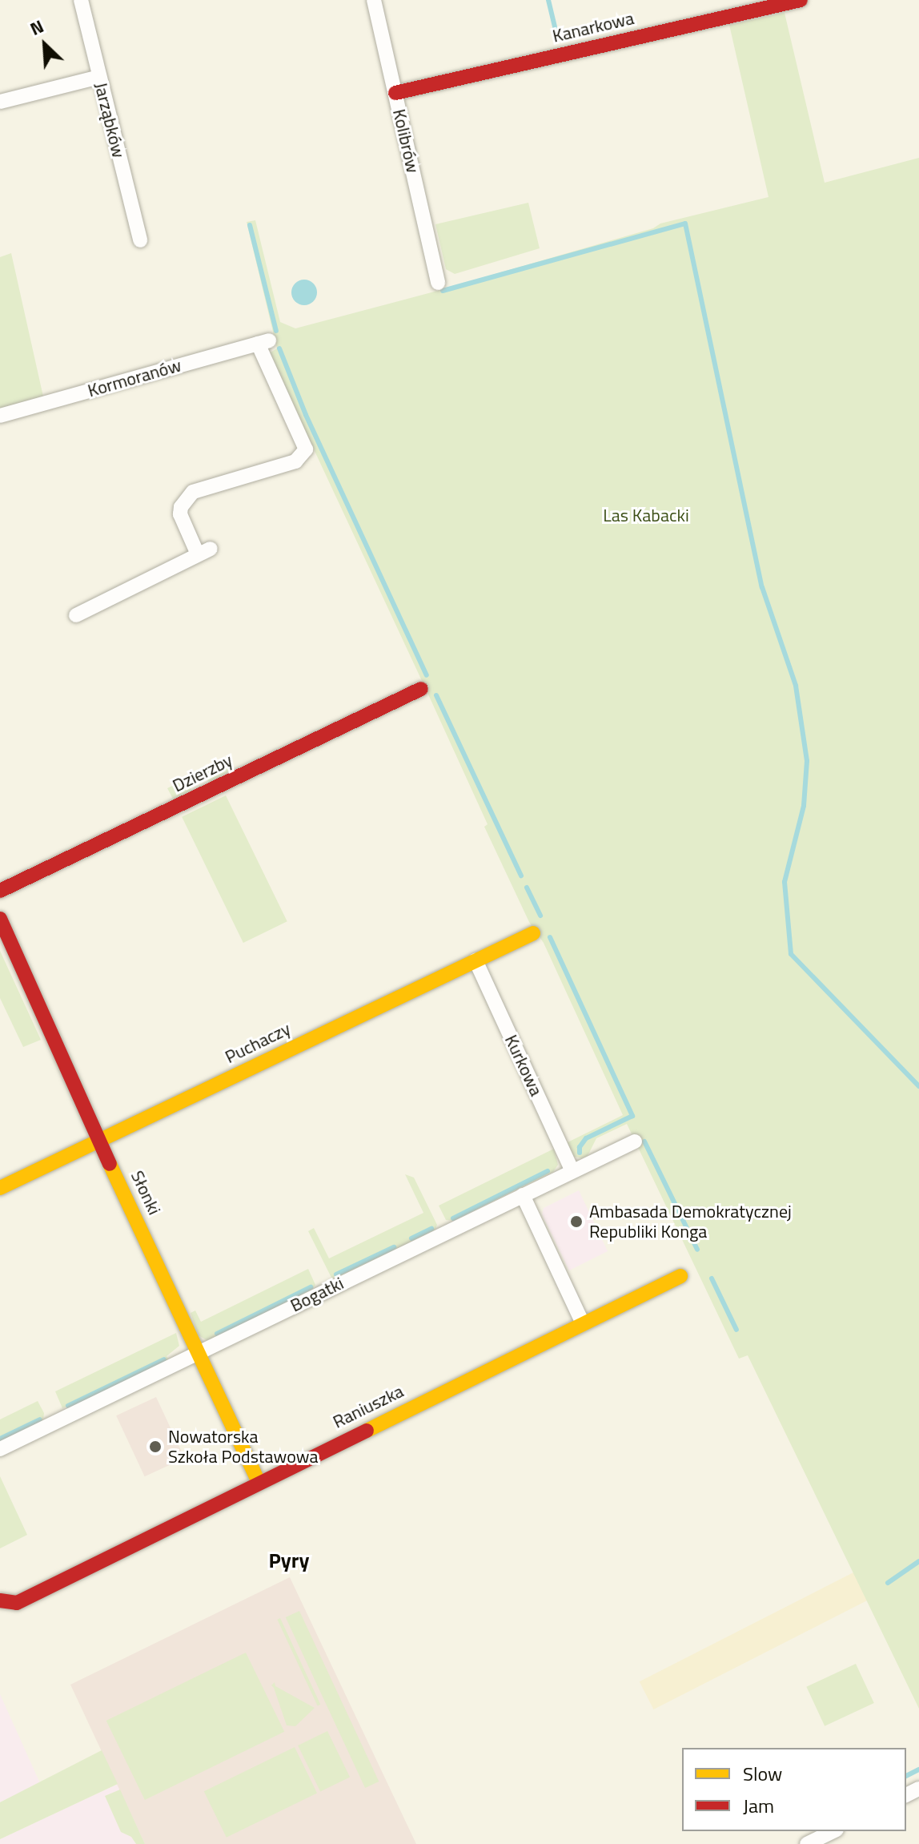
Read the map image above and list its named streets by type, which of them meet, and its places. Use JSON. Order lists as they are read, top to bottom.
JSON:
{
  "streets": {
    "street": [
      "Kanarkowa",
      "Jarząbków",
      "Kolibrów",
      "Kormoranów",
      "Dzierzby",
      "Puchaczy",
      "Kurkowa",
      "Słonki",
      "Bogatki",
      "Raniuszka"
    ]
  },
  "crossings": [
    ["Kanarkowa", "Kolibrów"],
    ["Puchaczy", "Kurkowa"],
    ["Puchaczy", "Słonki"],
    ["Kurkowa", "Bogatki"],
    ["Słonki", "Bogatki"],
    ["Słonki", "Raniuszka"]
  ],
  "districts": ["Pyry"],
  "parks": ["Las Kabacki"],
  "places": ["Ambasada Demokratycznej Republiki Konga", "Nowatorska Szkoła Podstawowa"],
  "legend": ["Slow", "Jam"],
  "north": "top left"
}
